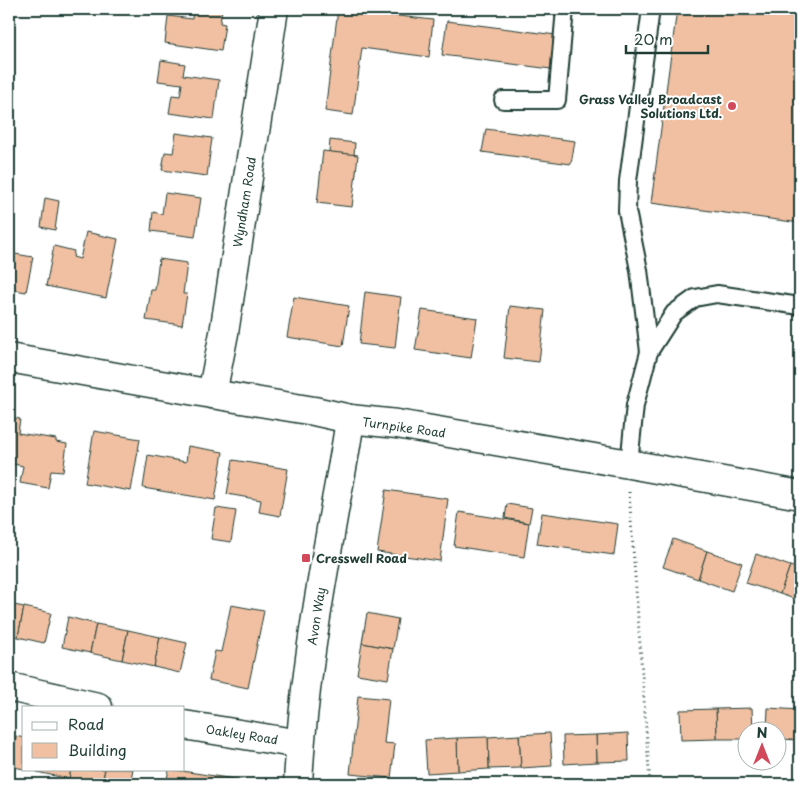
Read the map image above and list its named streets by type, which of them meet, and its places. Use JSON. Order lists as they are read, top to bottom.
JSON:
{
  "streets": {
    "street": [
      "Wyndham Road",
      "Turnpike Road",
      "Avon Way",
      "Oakley Road"
    ]
  },
  "crossings": [
    ["Wyndham Road", "Turnpike Road"],
    ["Turnpike Road", "Avon Way"],
    ["Avon Way", "Oakley Road"]
  ],
  "places": {
    "other": ["Grass Valley Broadcast Solutions Ltd."],
    "transit": ["Cresswell Road"]
  },
  "legend": ["Road", "Building"],
  "scale_bar": "20 m",
  "north": "top"
}
